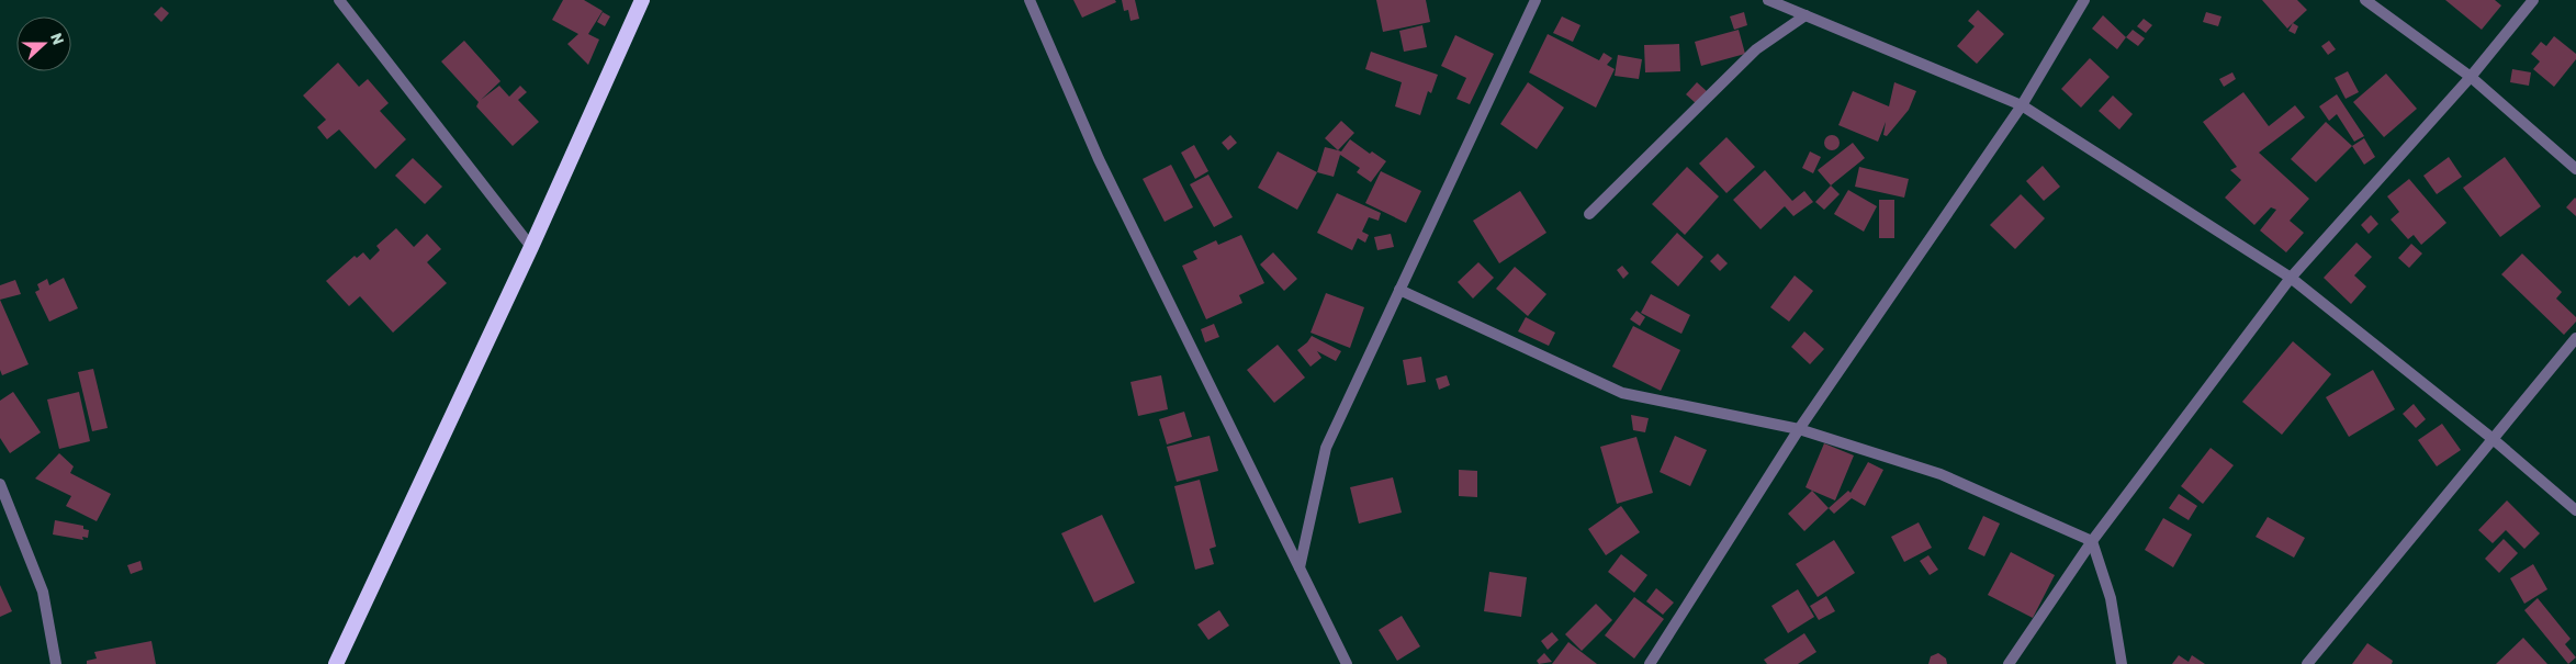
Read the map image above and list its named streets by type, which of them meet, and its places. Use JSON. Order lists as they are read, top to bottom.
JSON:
{
  "north": "right"
}
